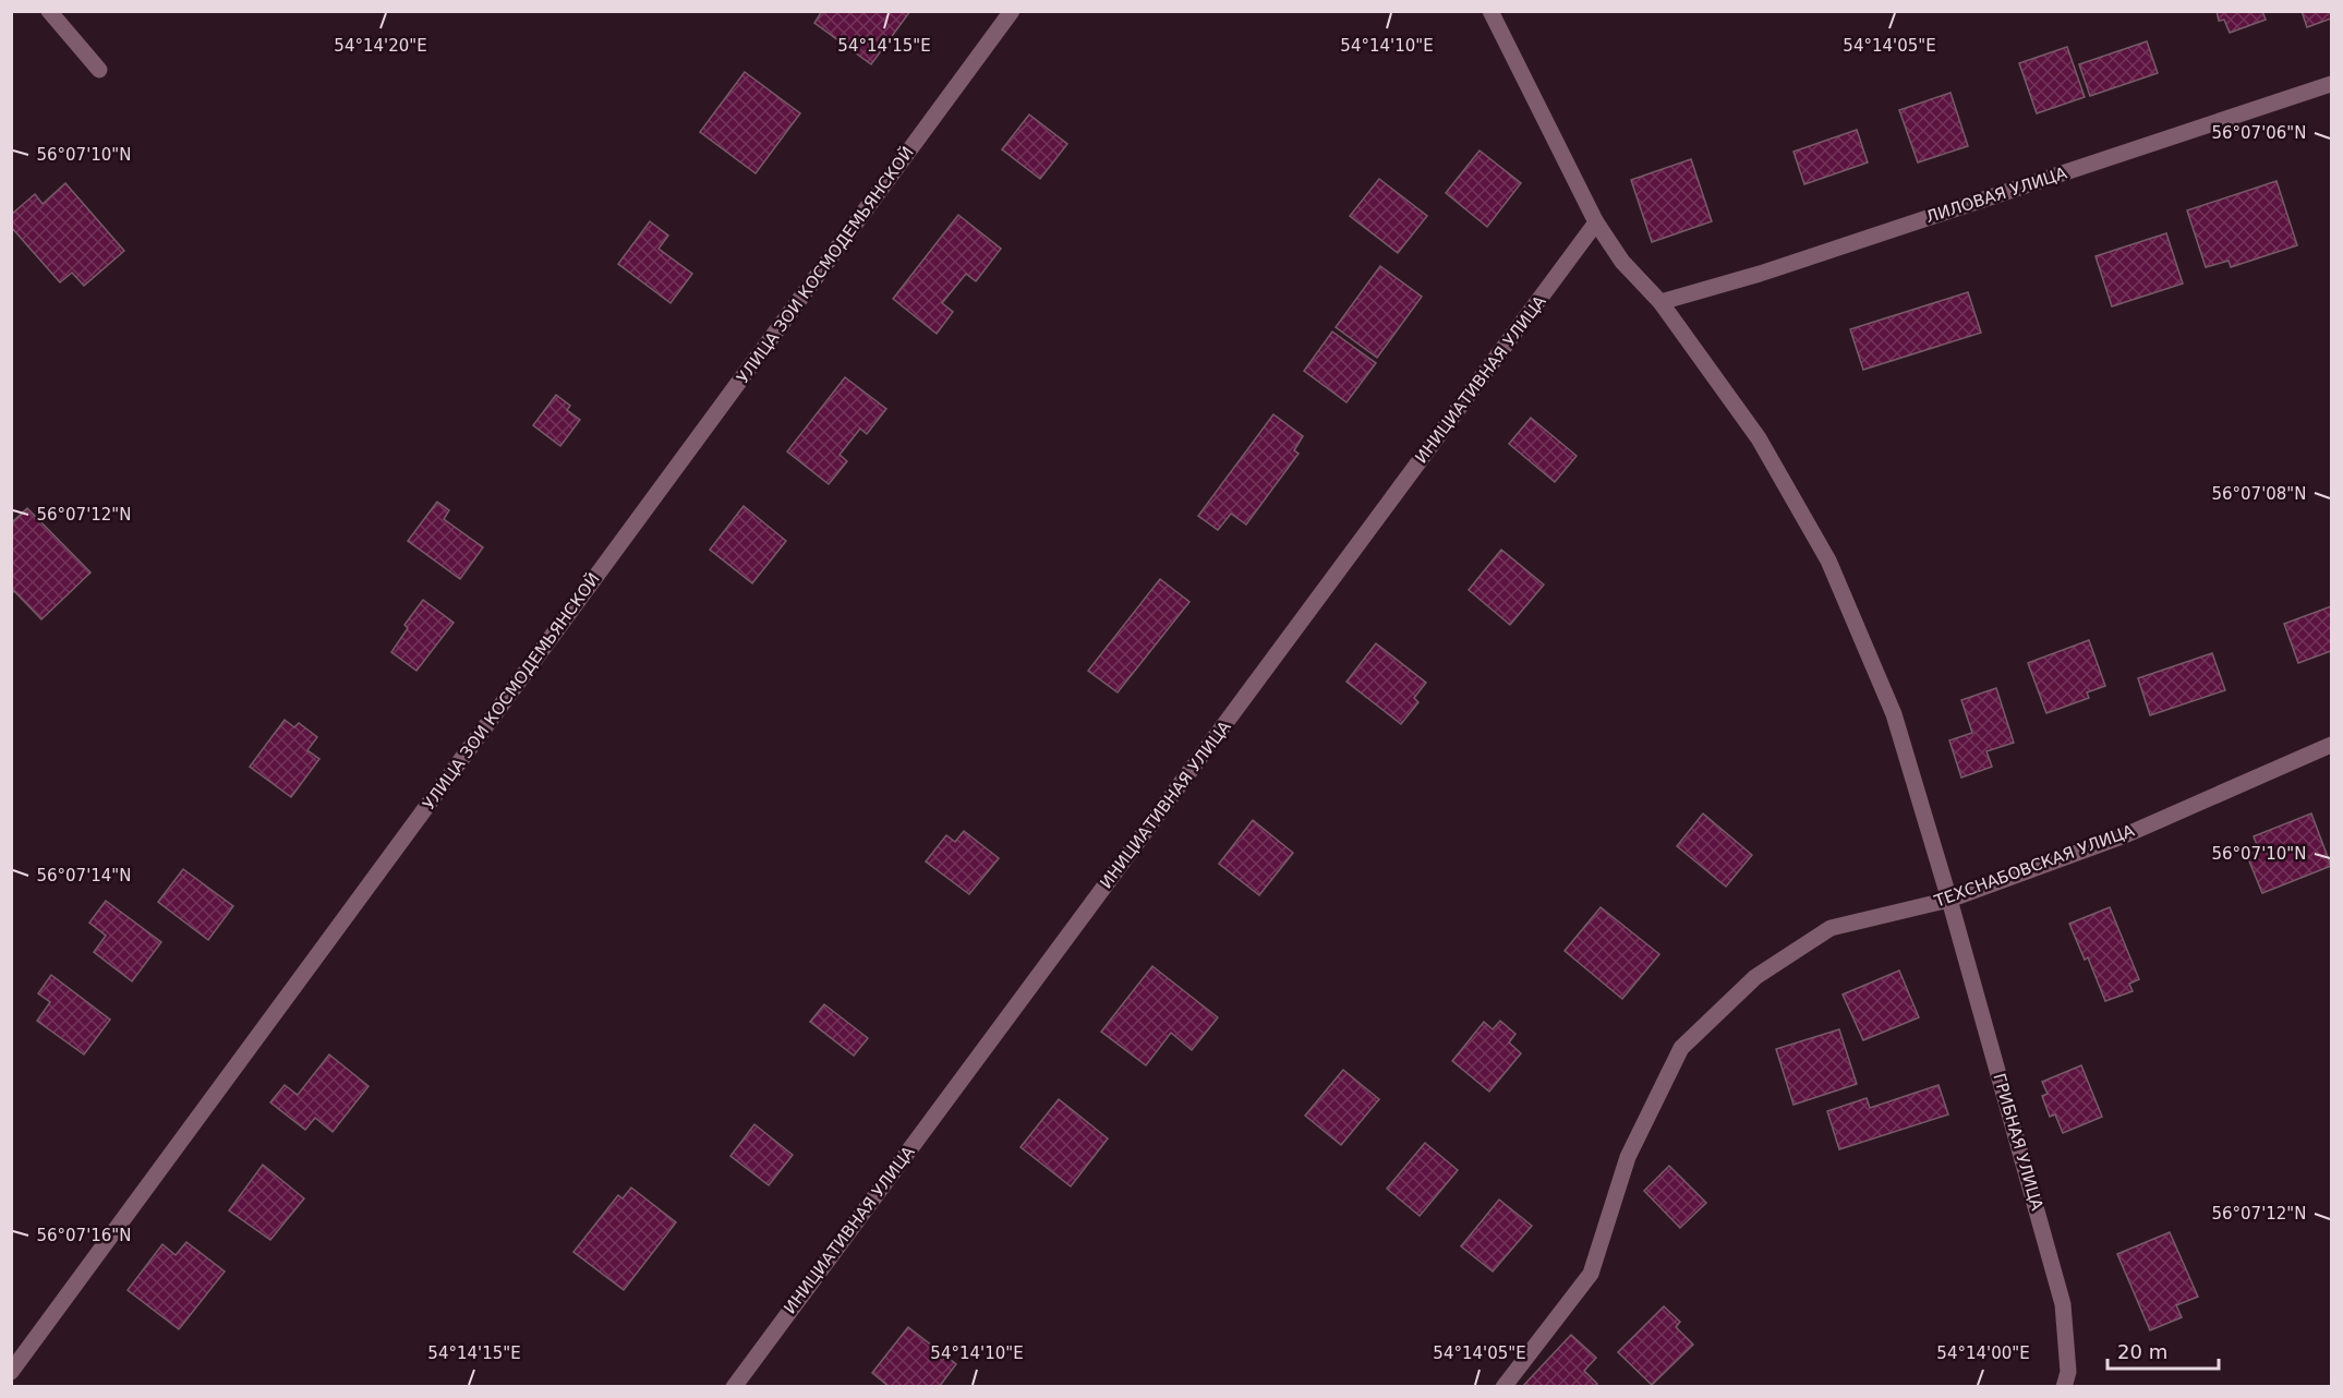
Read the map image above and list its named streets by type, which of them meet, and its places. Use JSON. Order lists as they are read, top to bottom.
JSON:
{
  "streets": {
    "street": [
      "ЛИЛОВАЯ УЛИЦА",
      "УЛИЦА ЗОИ КОСМОДЕМЬЯНСКОЙ",
      "ИНИЦИАТИВНАЯ УЛИЦА",
      "ТЕХСНАБОВСКАЯ УЛИЦА",
      "ГРИБНАЯ УЛИЦА"
    ]
  },
  "crossings": [
    ["ЛИЛОВАЯ УЛИЦА", "ГРИБНАЯ УЛИЦА"],
    ["ИНИЦИАТИВНАЯ УЛИЦА", "ГРИБНАЯ УЛИЦА"],
    ["ТЕХСНАБОВСКАЯ УЛИЦА", "ГРИБНАЯ УЛИЦА"]
  ],
  "scale_bar": "20 m",
  "coordinates": [
    "54°14'20\"E",
    "54°14'15\"E",
    "54°14'10\"E",
    "54°14'05\"E",
    "56°07'06\"N",
    "56°07'10\"N",
    "56°07'08\"N",
    "56°07'12\"N",
    "56°07'14\"N",
    "56°07'16\"N",
    "54°14'00\"E"
  ]
}
